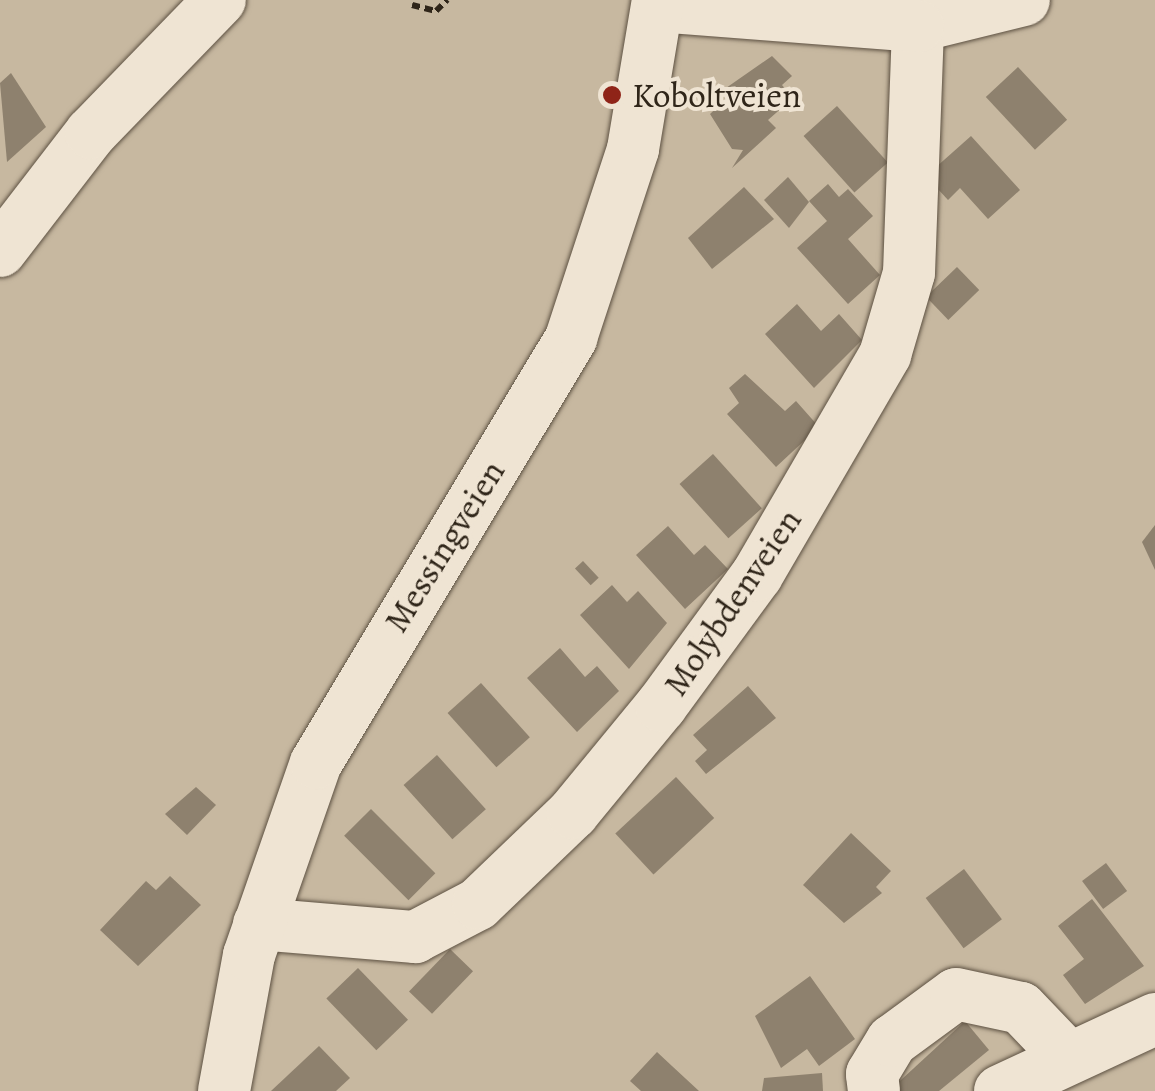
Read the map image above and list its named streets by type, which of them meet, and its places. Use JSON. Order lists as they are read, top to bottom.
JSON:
{
  "streets": {
    "street": ["Messingveien", "Molybdenveien"]
  },
  "crossings": [
    ["Messingveien", "Molybdenveien"]
  ],
  "places": ["Koboltveien"]
}
